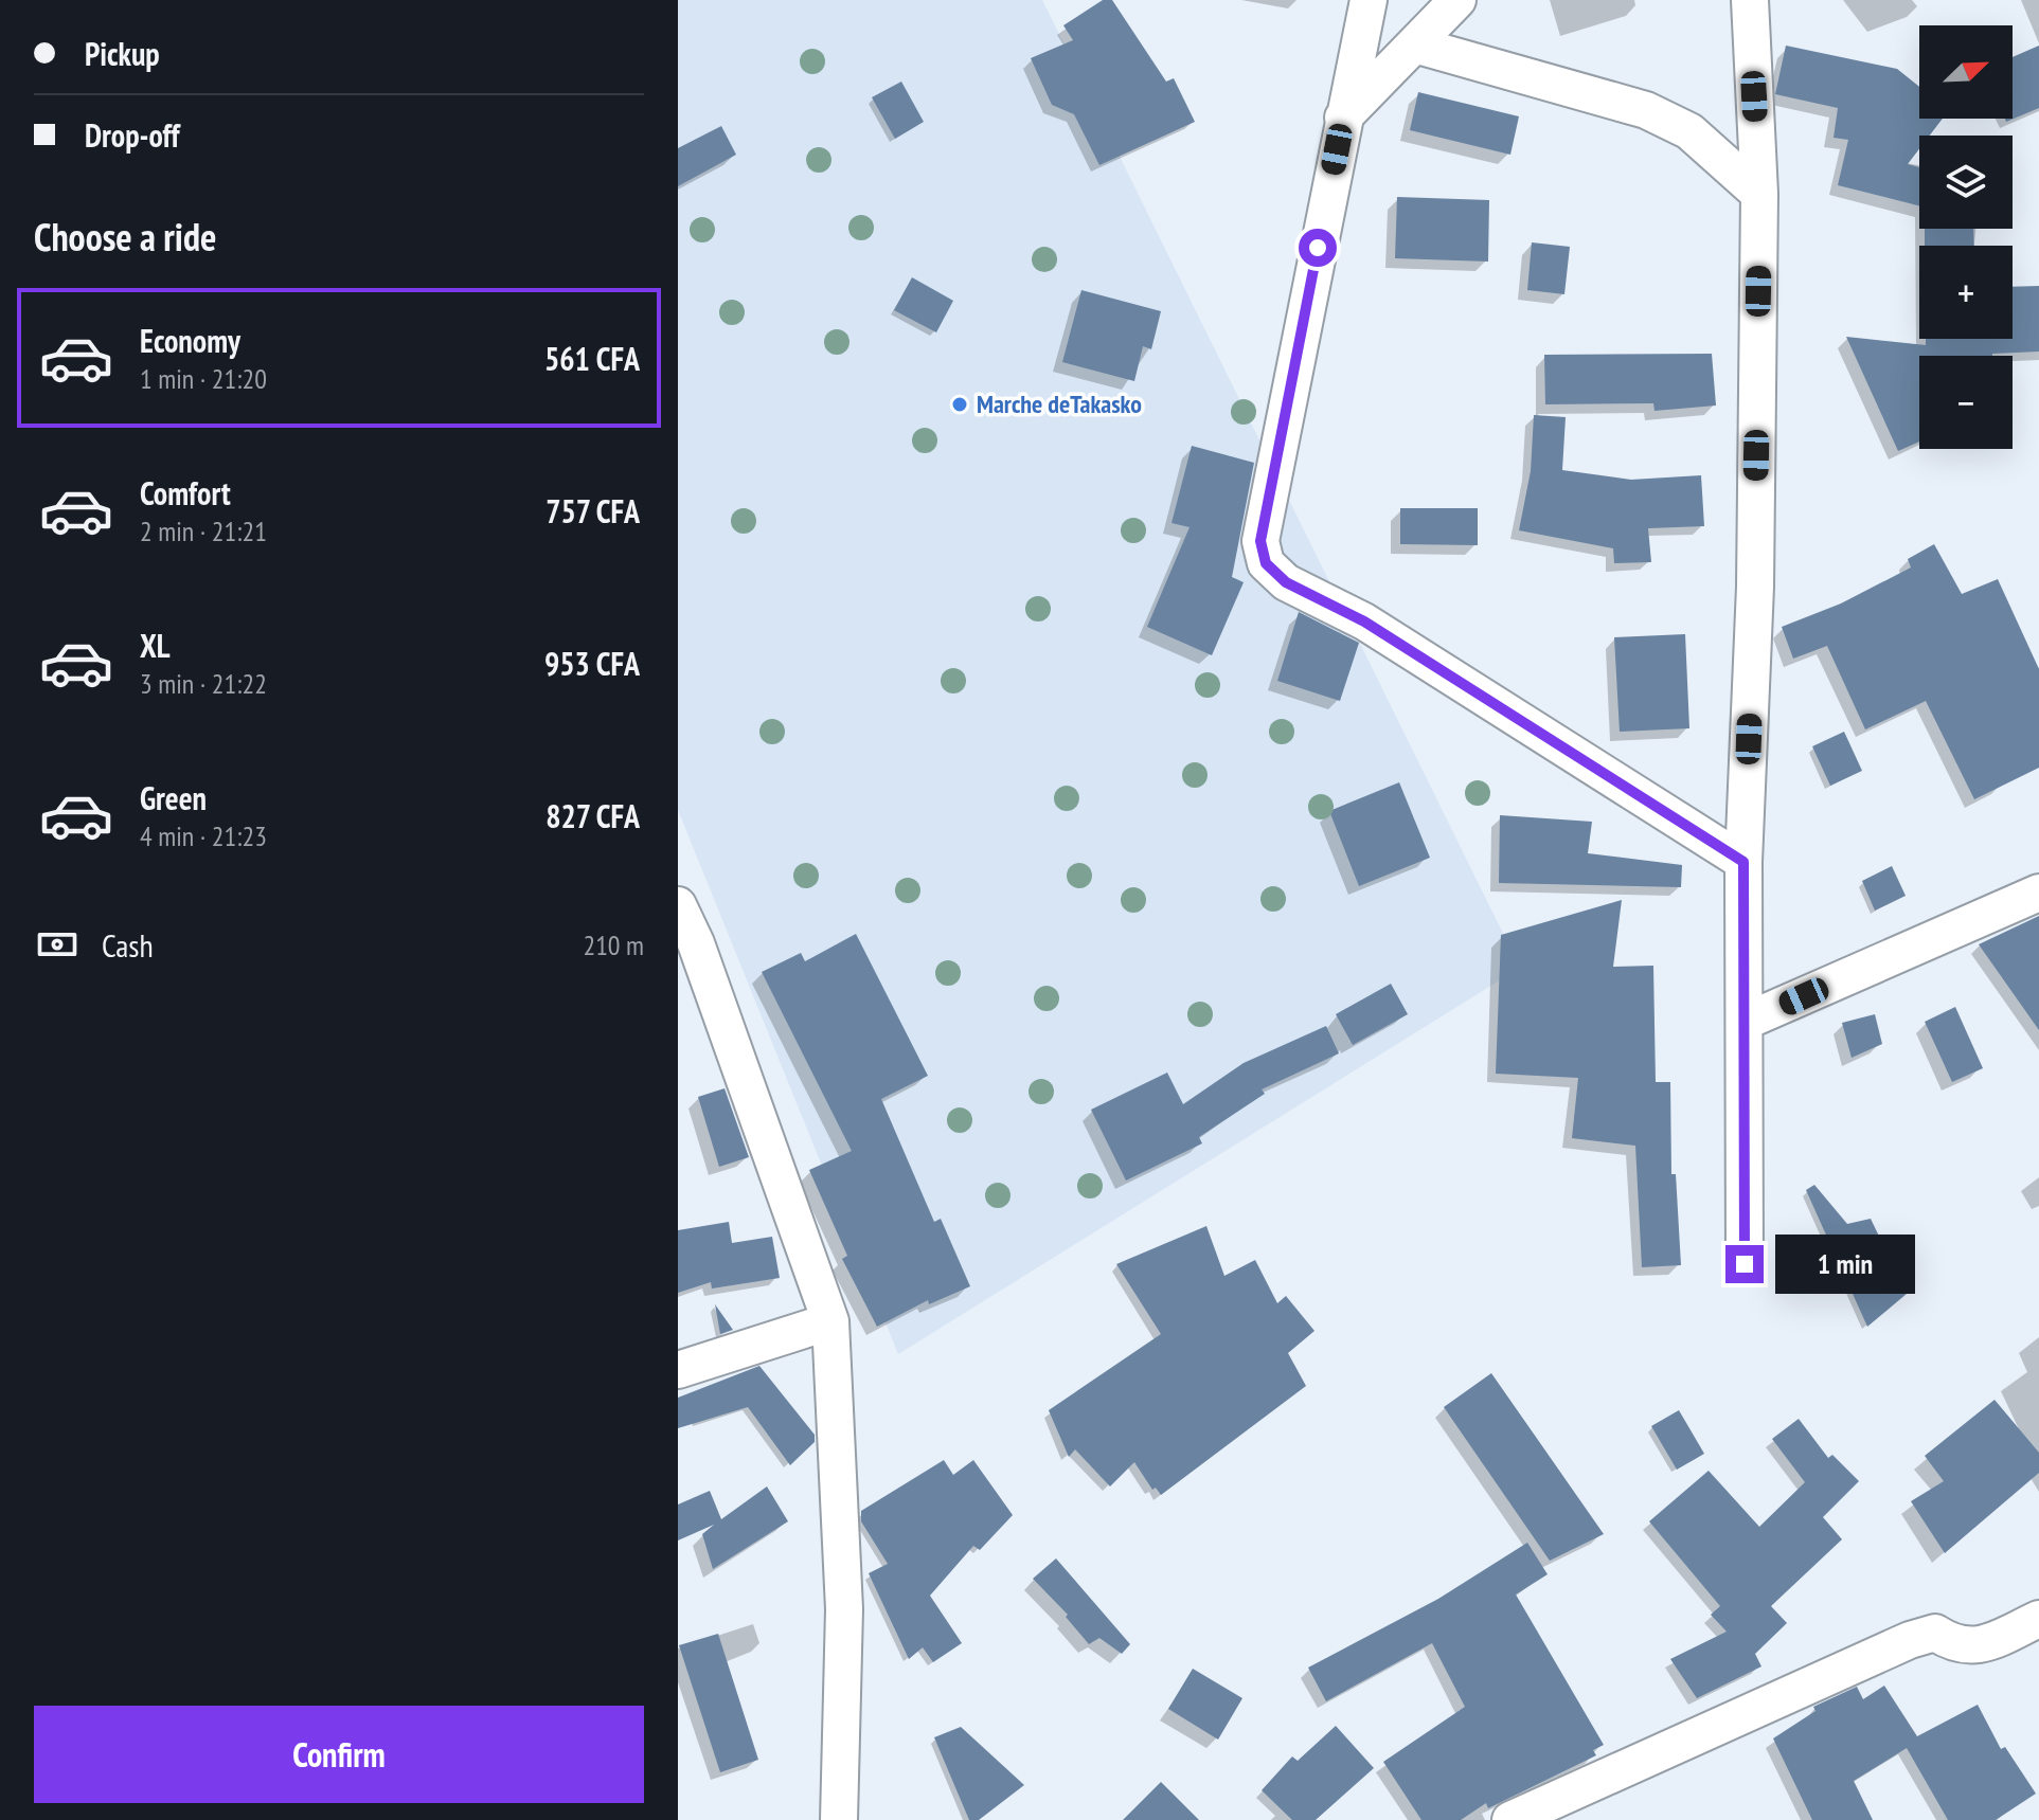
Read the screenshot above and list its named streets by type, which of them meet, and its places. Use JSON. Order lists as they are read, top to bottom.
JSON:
{
  "places": ["Marche deTakasko"],
  "north": "top right",
  "page": {
    "banner": ["Pickup", "Drop-off"],
    "map_buttons": ["+", "−"],
    "heading": "Choose a ride",
    "list": [
      {
        "name": "Economy",
        "note": "1 min · 21:20",
        "value": "561 CFA"
      },
      {
        "name": "Comfort",
        "note": "2 min · 21:21",
        "value": "757 CFA"
      },
      {
        "name": "XL",
        "note": "3 min · 21:22",
        "value": "953 CFA"
      },
      {
        "name": "Green",
        "note": "4 min · 21:23",
        "value": "827 CFA"
      }
    ],
    "pay": ["Cash", "210 m"],
    "bubble": "1 min",
    "buttons": "Confirm"
  }
}
